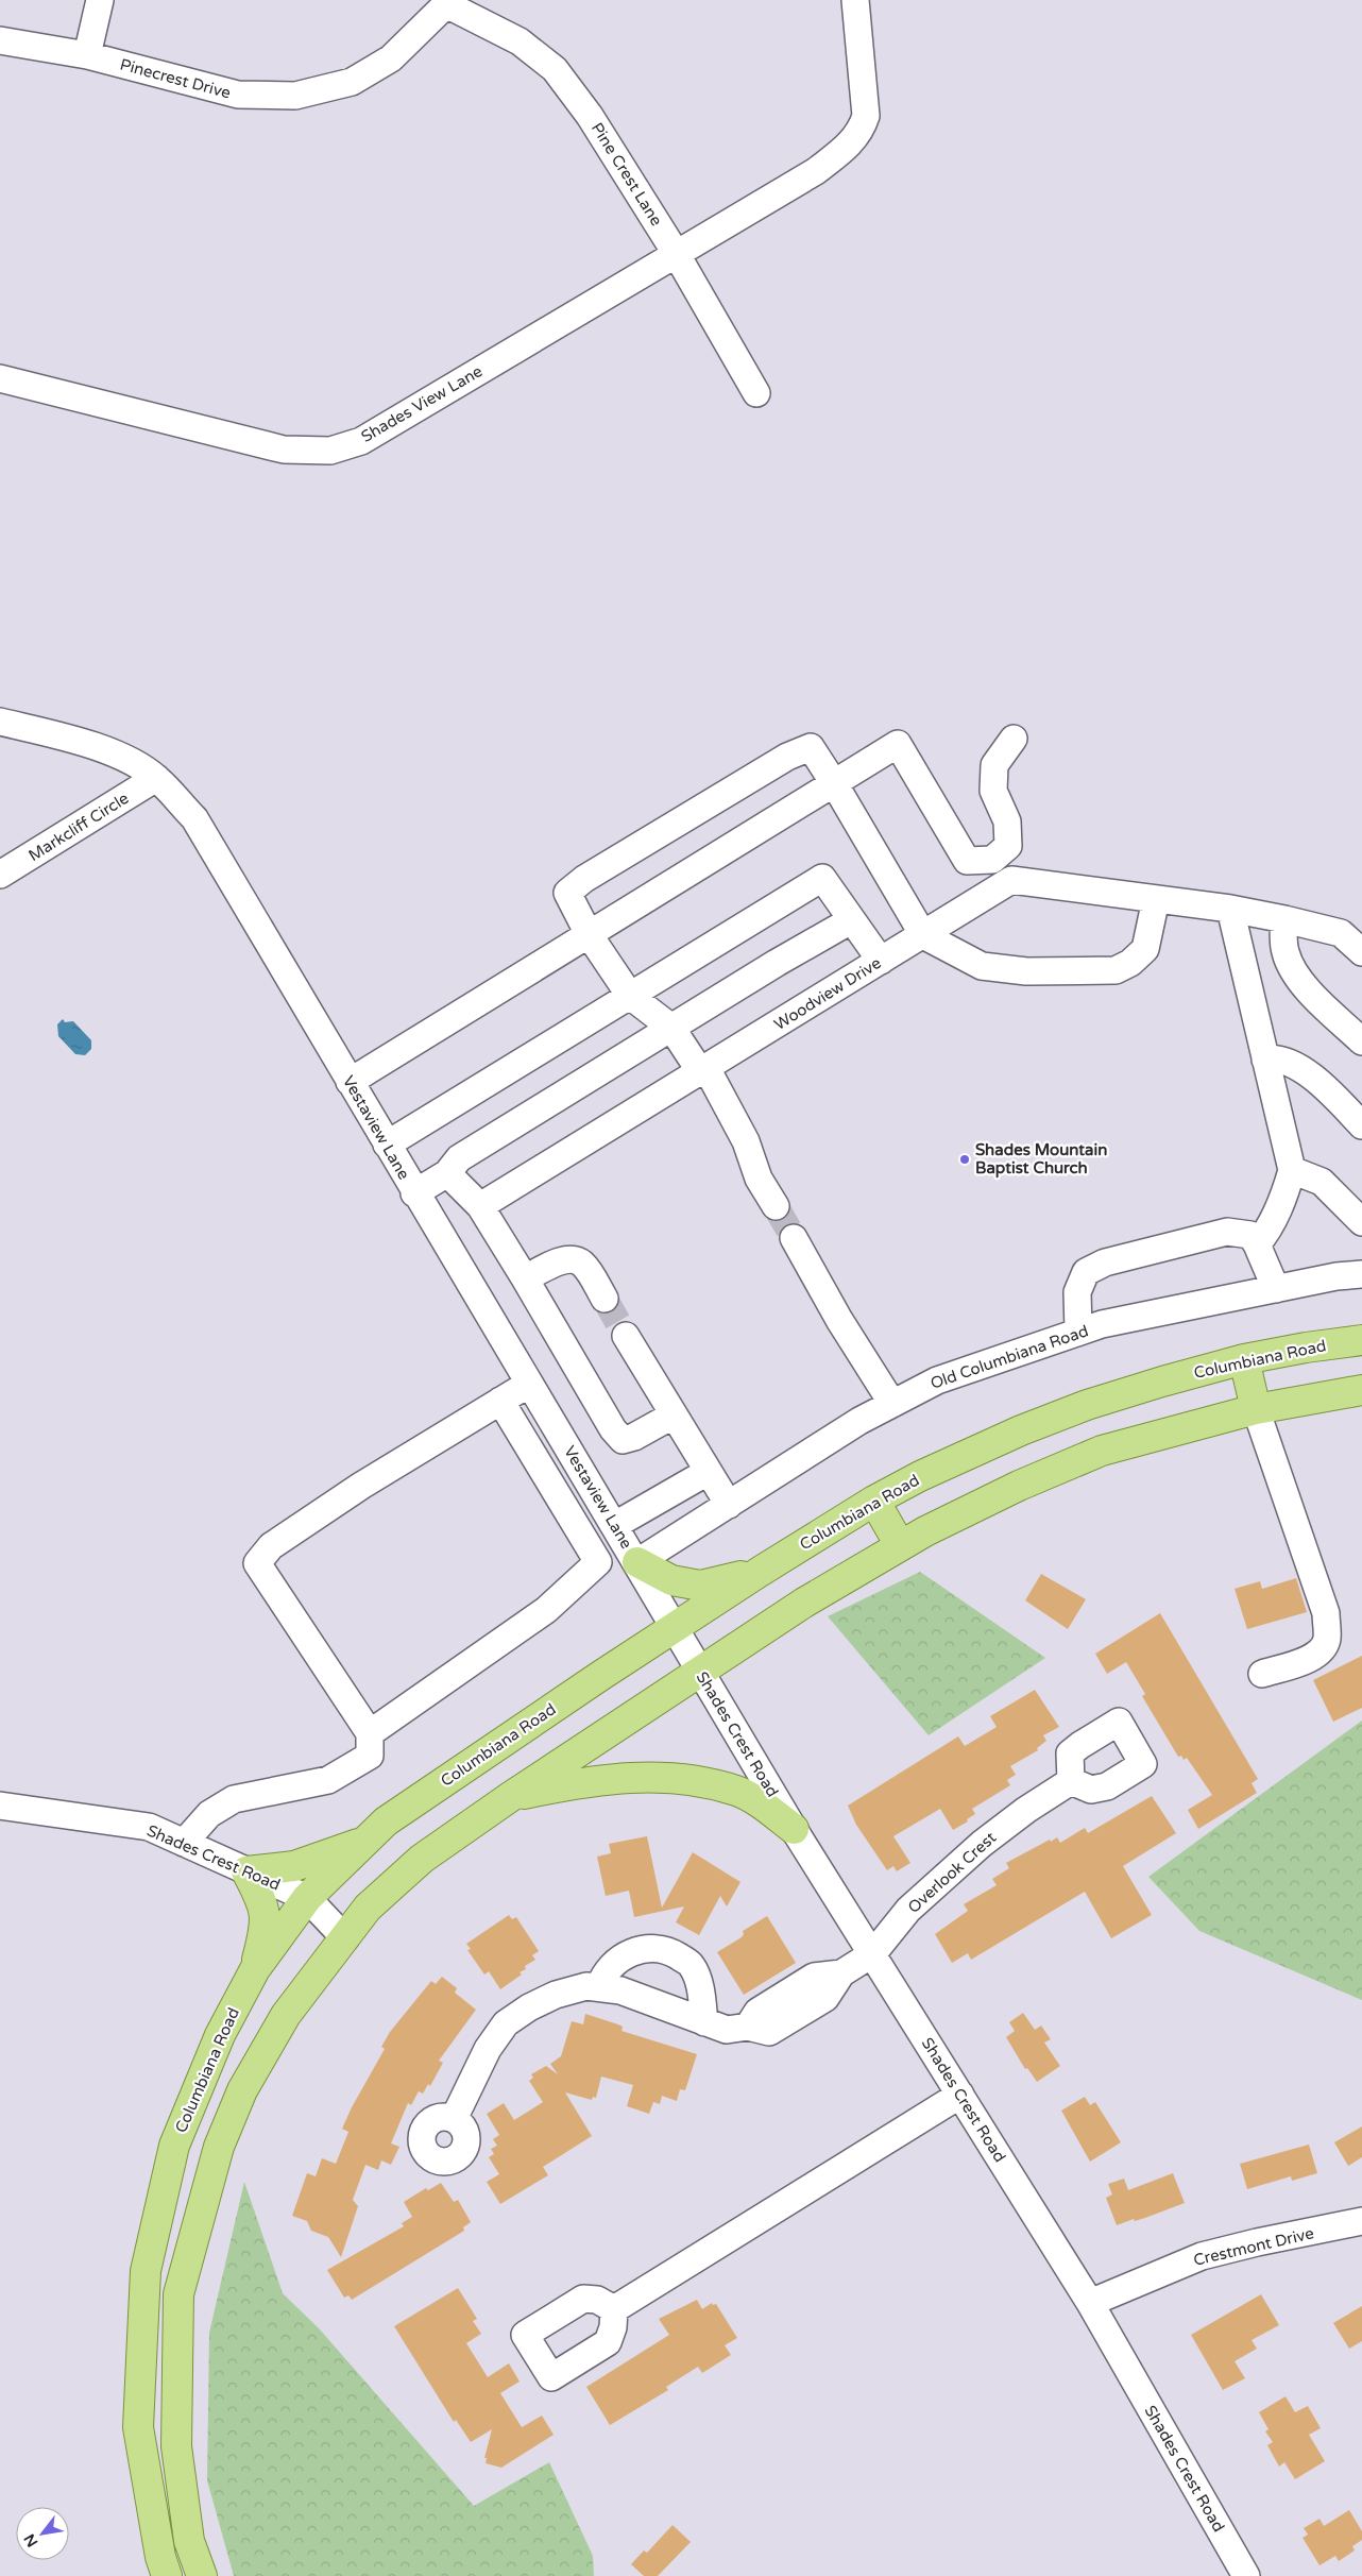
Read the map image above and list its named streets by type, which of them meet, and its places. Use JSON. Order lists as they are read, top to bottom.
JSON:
{
  "streets": {
    "main road": ["Columbiana Road"],
    "street": [
      "Pinecrest Drive",
      "Pine Crest Lane",
      "Shades View Lane",
      "Markcliff Circle",
      "Woodview Drive",
      "Vestaview Lane",
      "Old Columbiana Road",
      "Shades Crest Road",
      "Overlook Crest",
      "Crestmont Drive"
    ]
  },
  "crossings": [
    ["Pinecrest Drive", "Pine Crest Lane"],
    ["Pine Crest Lane", "Shades View Lane"],
    ["Markcliff Circle", "Vestaview Lane"],
    ["Vestaview Lane", "Old Columbiana Road"],
    ["Vestaview Lane", "Columbiana Road"],
    ["Vestaview Lane", "Shades Crest Road"],
    ["Columbiana Road", "Shades Crest Road"],
    ["Shades Crest Road", "Overlook Crest"],
    ["Shades Crest Road", "Crestmont Drive"]
  ],
  "places": ["Shades Mountain Baptist Church"],
  "north": "bottom left"
}
